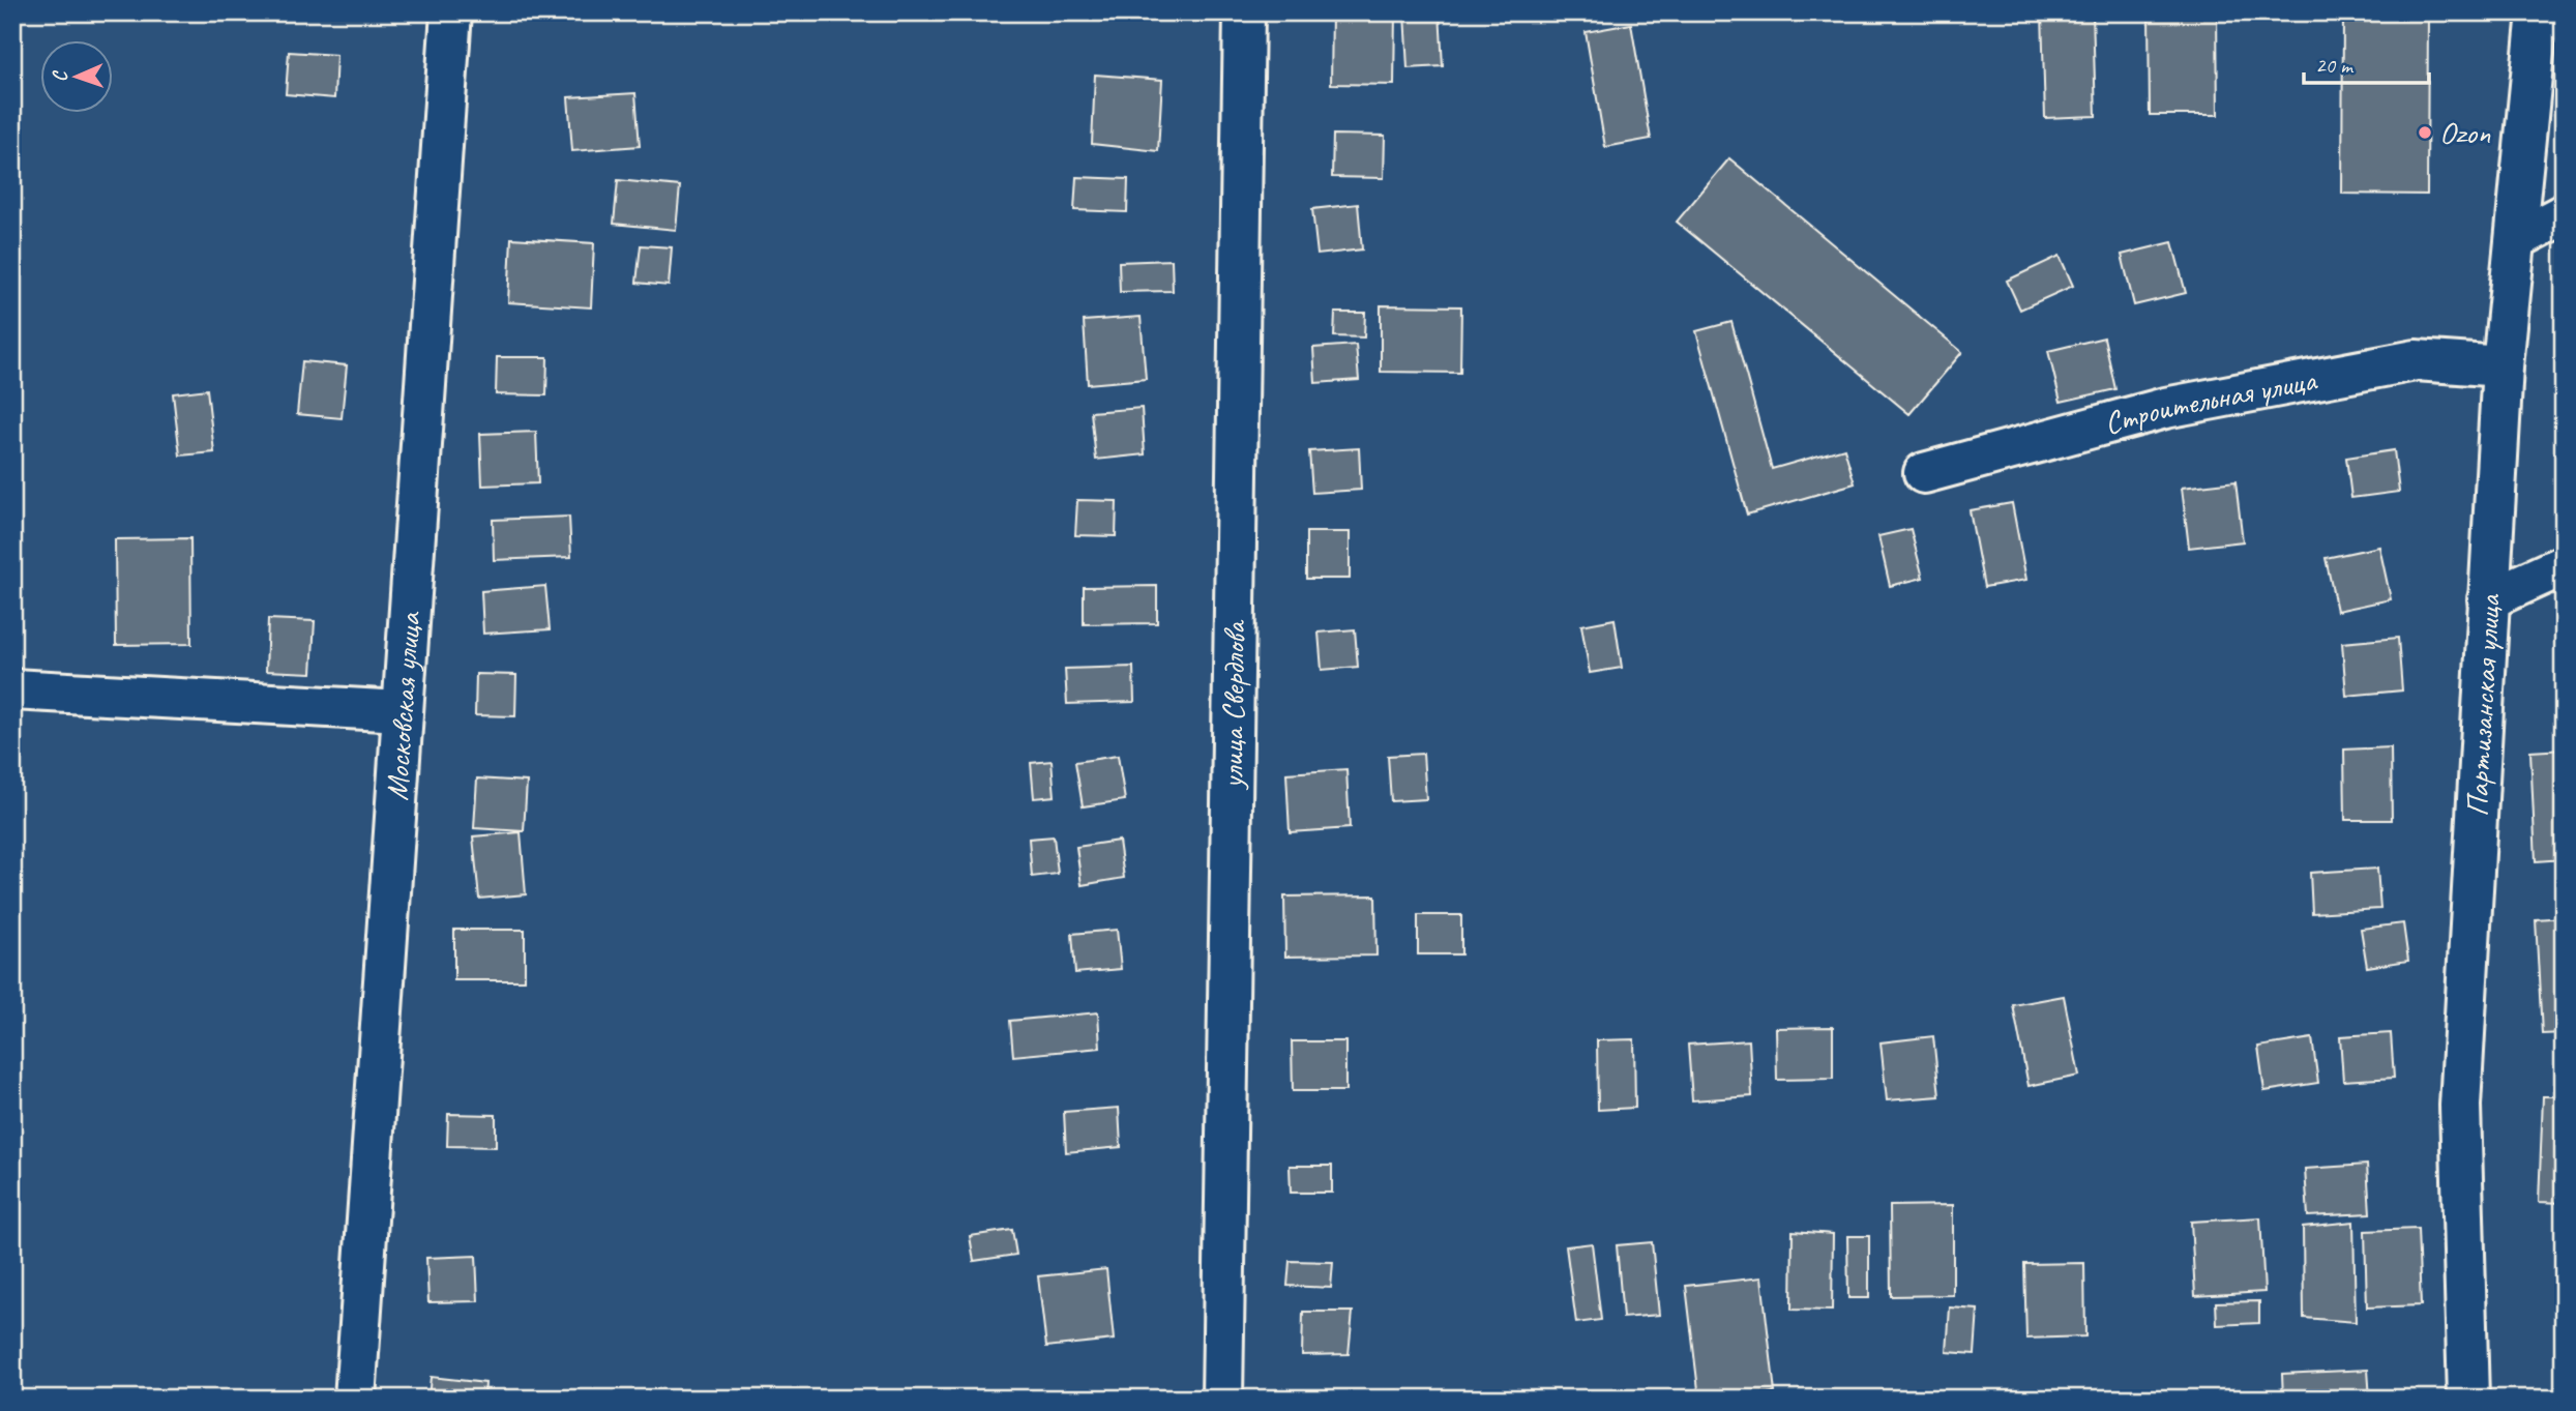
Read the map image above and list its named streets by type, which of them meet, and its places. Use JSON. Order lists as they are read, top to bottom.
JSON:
{
  "streets": {
    "street": [
      "Строительная улица",
      "Московская улица",
      "Партизанская улица",
      "улица Свердлова"
    ]
  },
  "crossings": [
    ["Строительная улица", "Партизанская улица"]
  ],
  "places": ["Ozon"],
  "scale_bar": "20 m",
  "north": "left"
}
